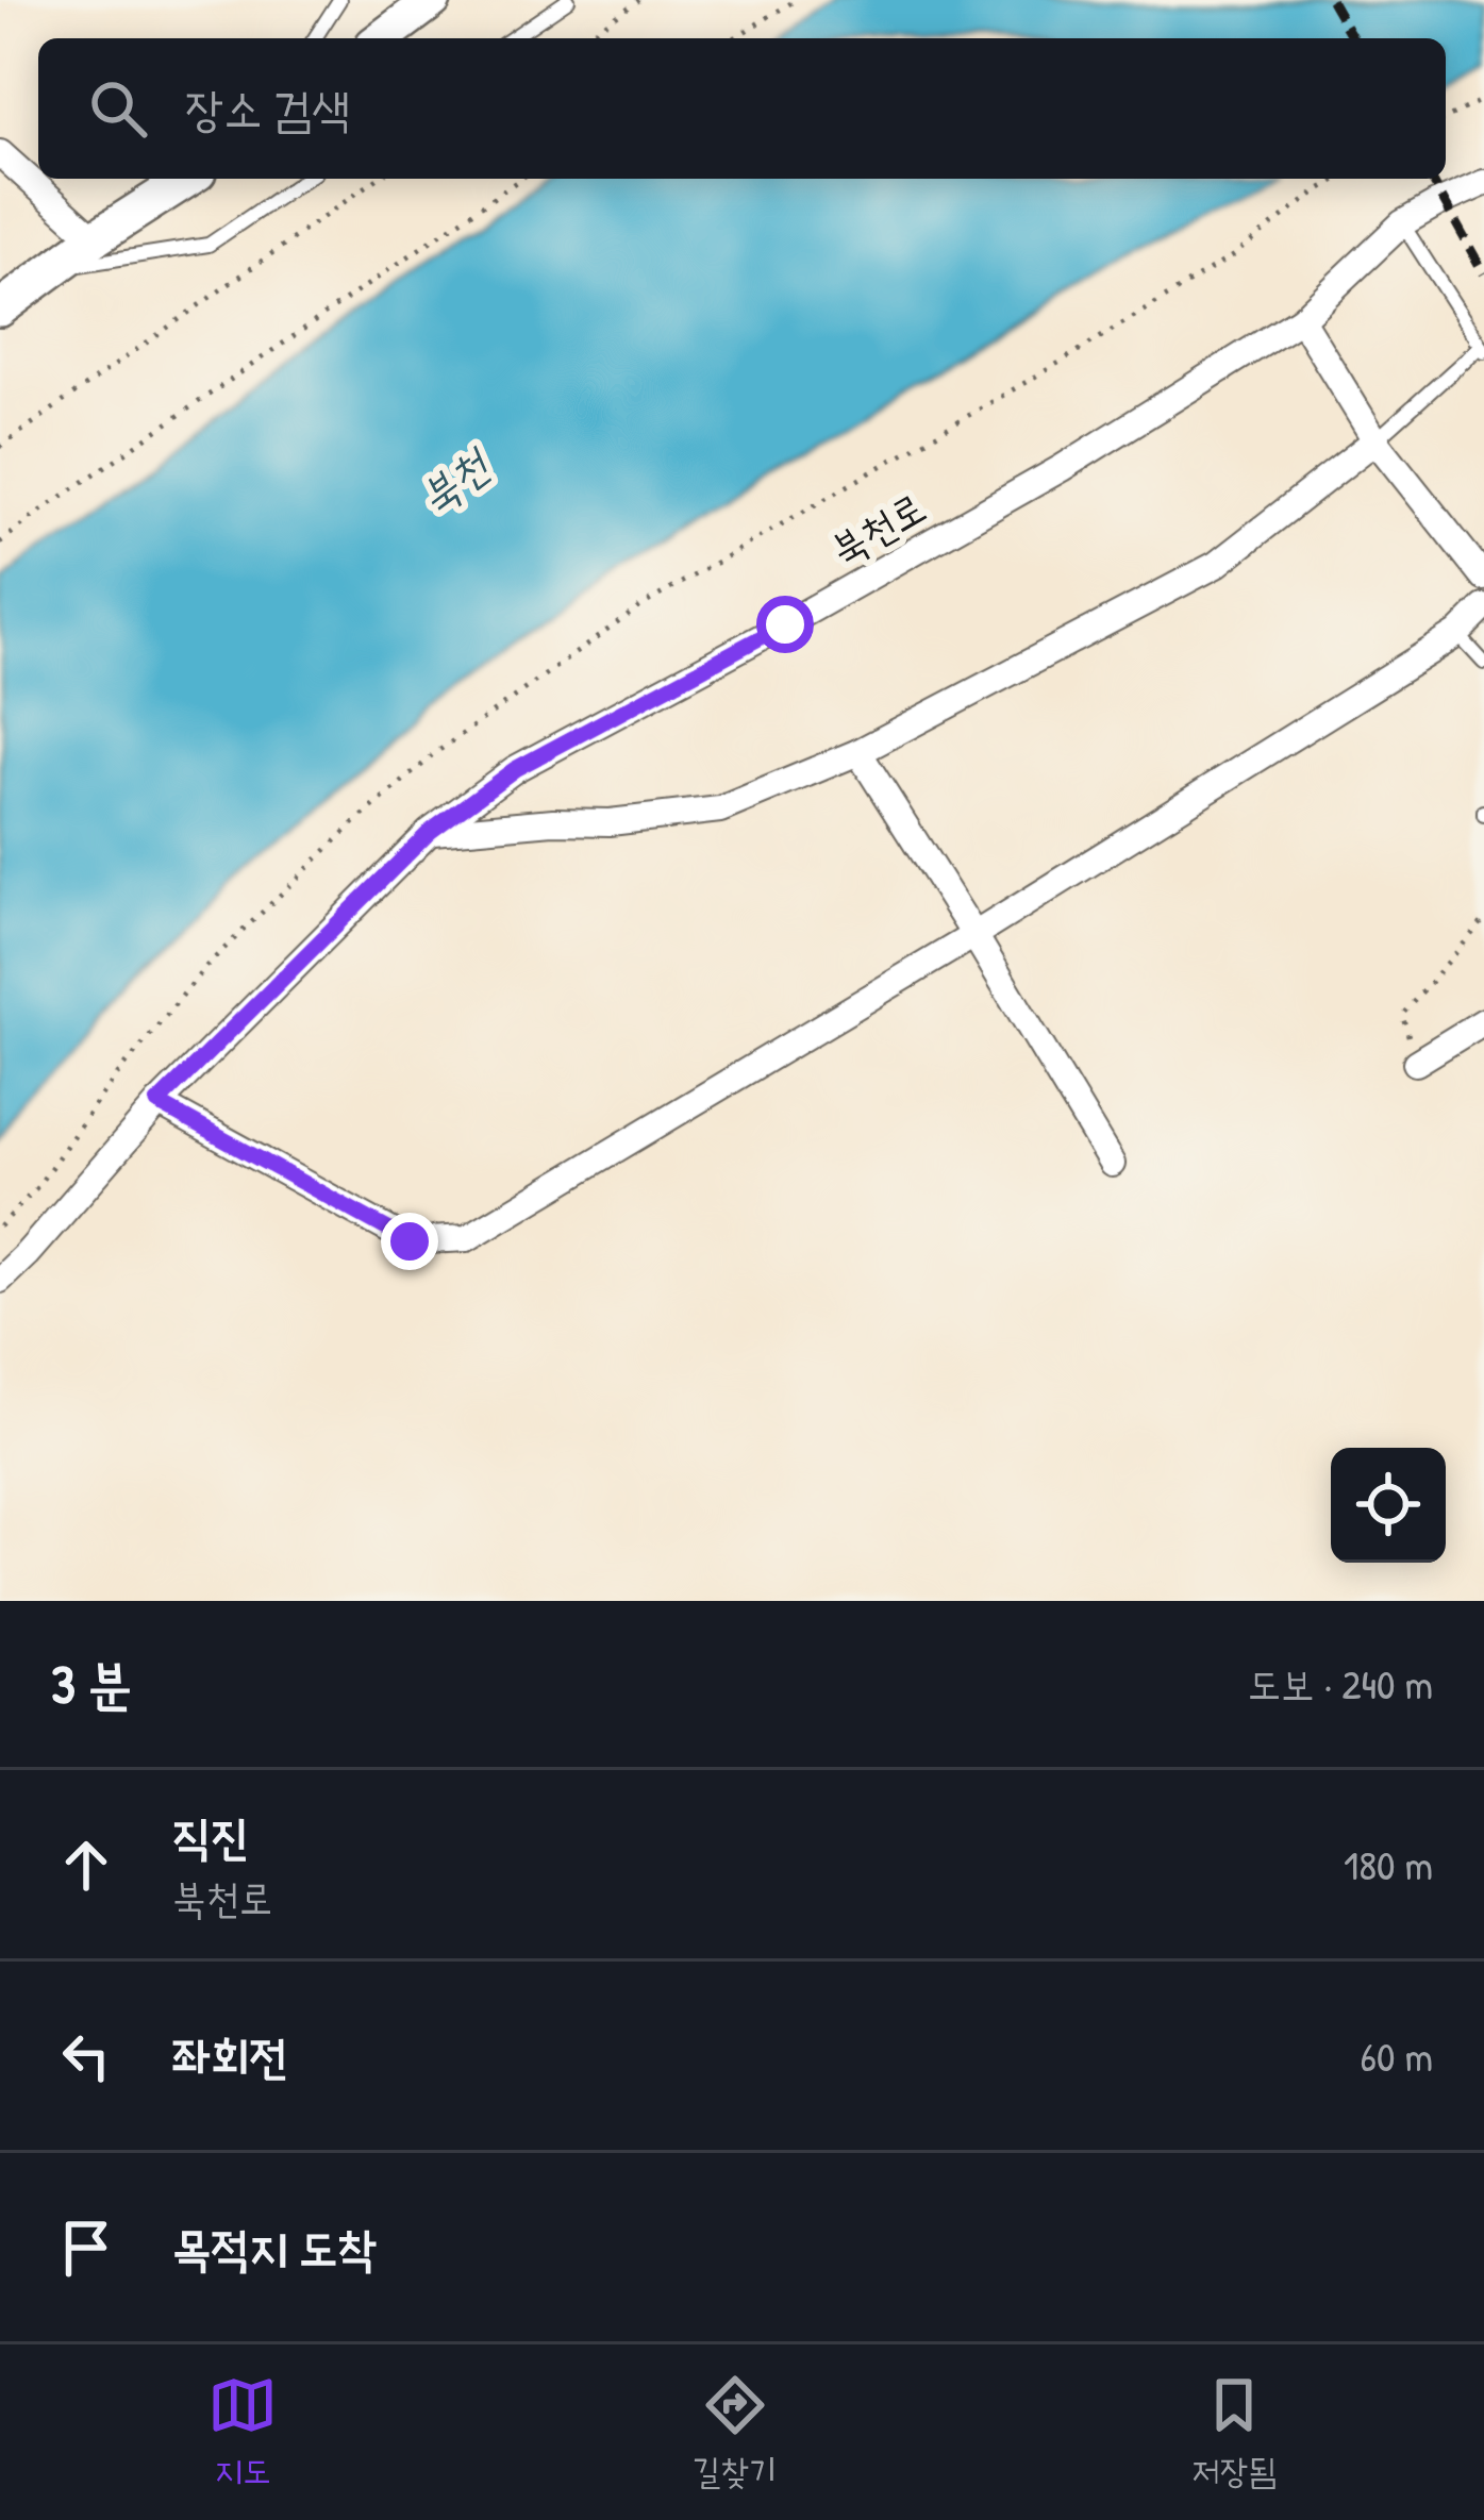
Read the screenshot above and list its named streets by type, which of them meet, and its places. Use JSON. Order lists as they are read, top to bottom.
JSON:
{
  "streets": {
    "street": ["북천로"]
  },
  "water": ["북천"],
  "page": {
    "search": "장소 검색",
    "heading": ["3 분", "도보 · 240 m"],
    "list": [
      ["직진", "북천로", "180 m"],
      ["좌회전", "60 m"],
      "목적지 도착"
    ],
    "nav": ["지도", "길찾기", "저장됨"]
  }
}
